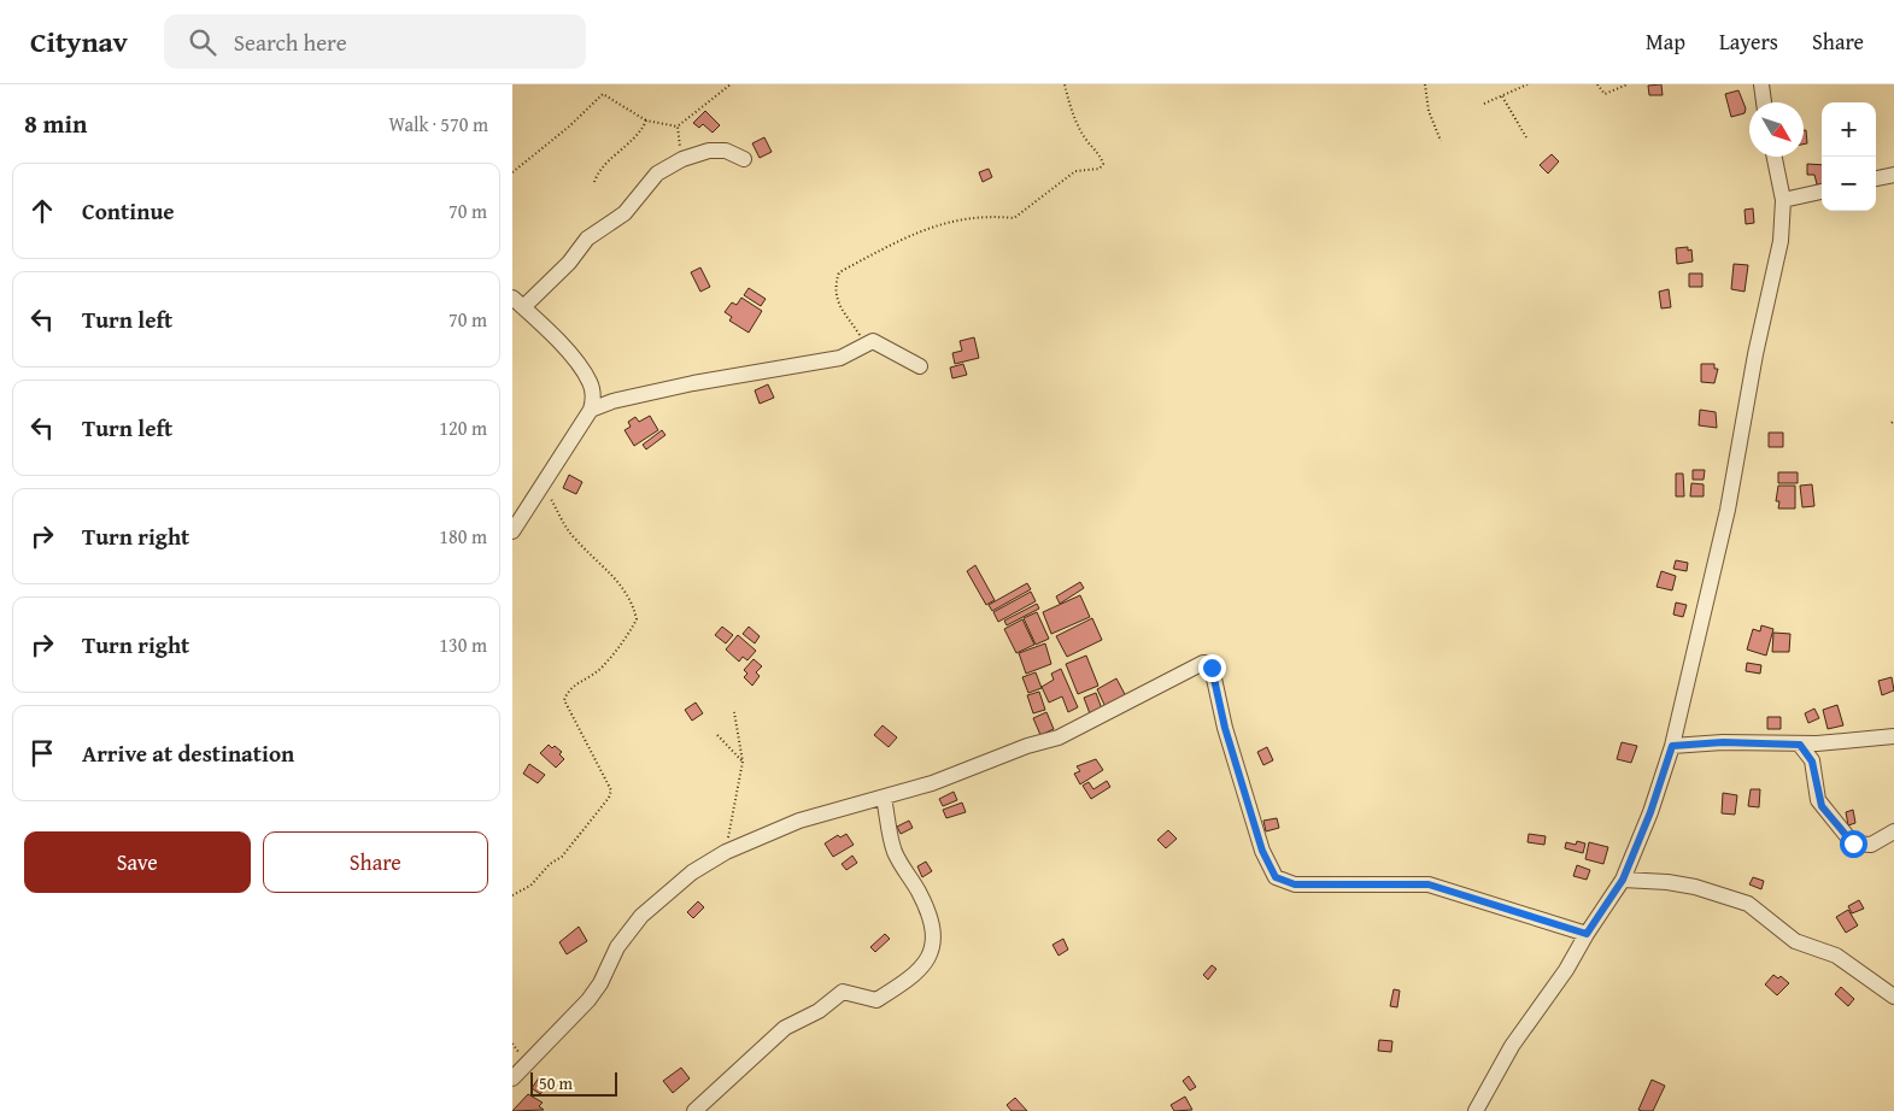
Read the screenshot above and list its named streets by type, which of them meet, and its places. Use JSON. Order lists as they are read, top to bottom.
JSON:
{
  "scale_bar": "50 m",
  "north": "bottom right",
  "page": {
    "header": "Citynav",
    "search": "Search here",
    "nav": ["Map", "Layers", "Share"],
    "heading": ["8 min", "Walk · 570 m"],
    "map_buttons": ["+", "−"],
    "list": [
      ["Continue", "70 m"],
      ["Turn left", "70 m"],
      ["Turn left", "120 m"],
      ["Turn right", "180 m"],
      ["Turn right", "130 m"],
      "Arrive at destination"
    ],
    "buttons": ["Save", "Share"],
    "scale": "50 m"
  }
}
